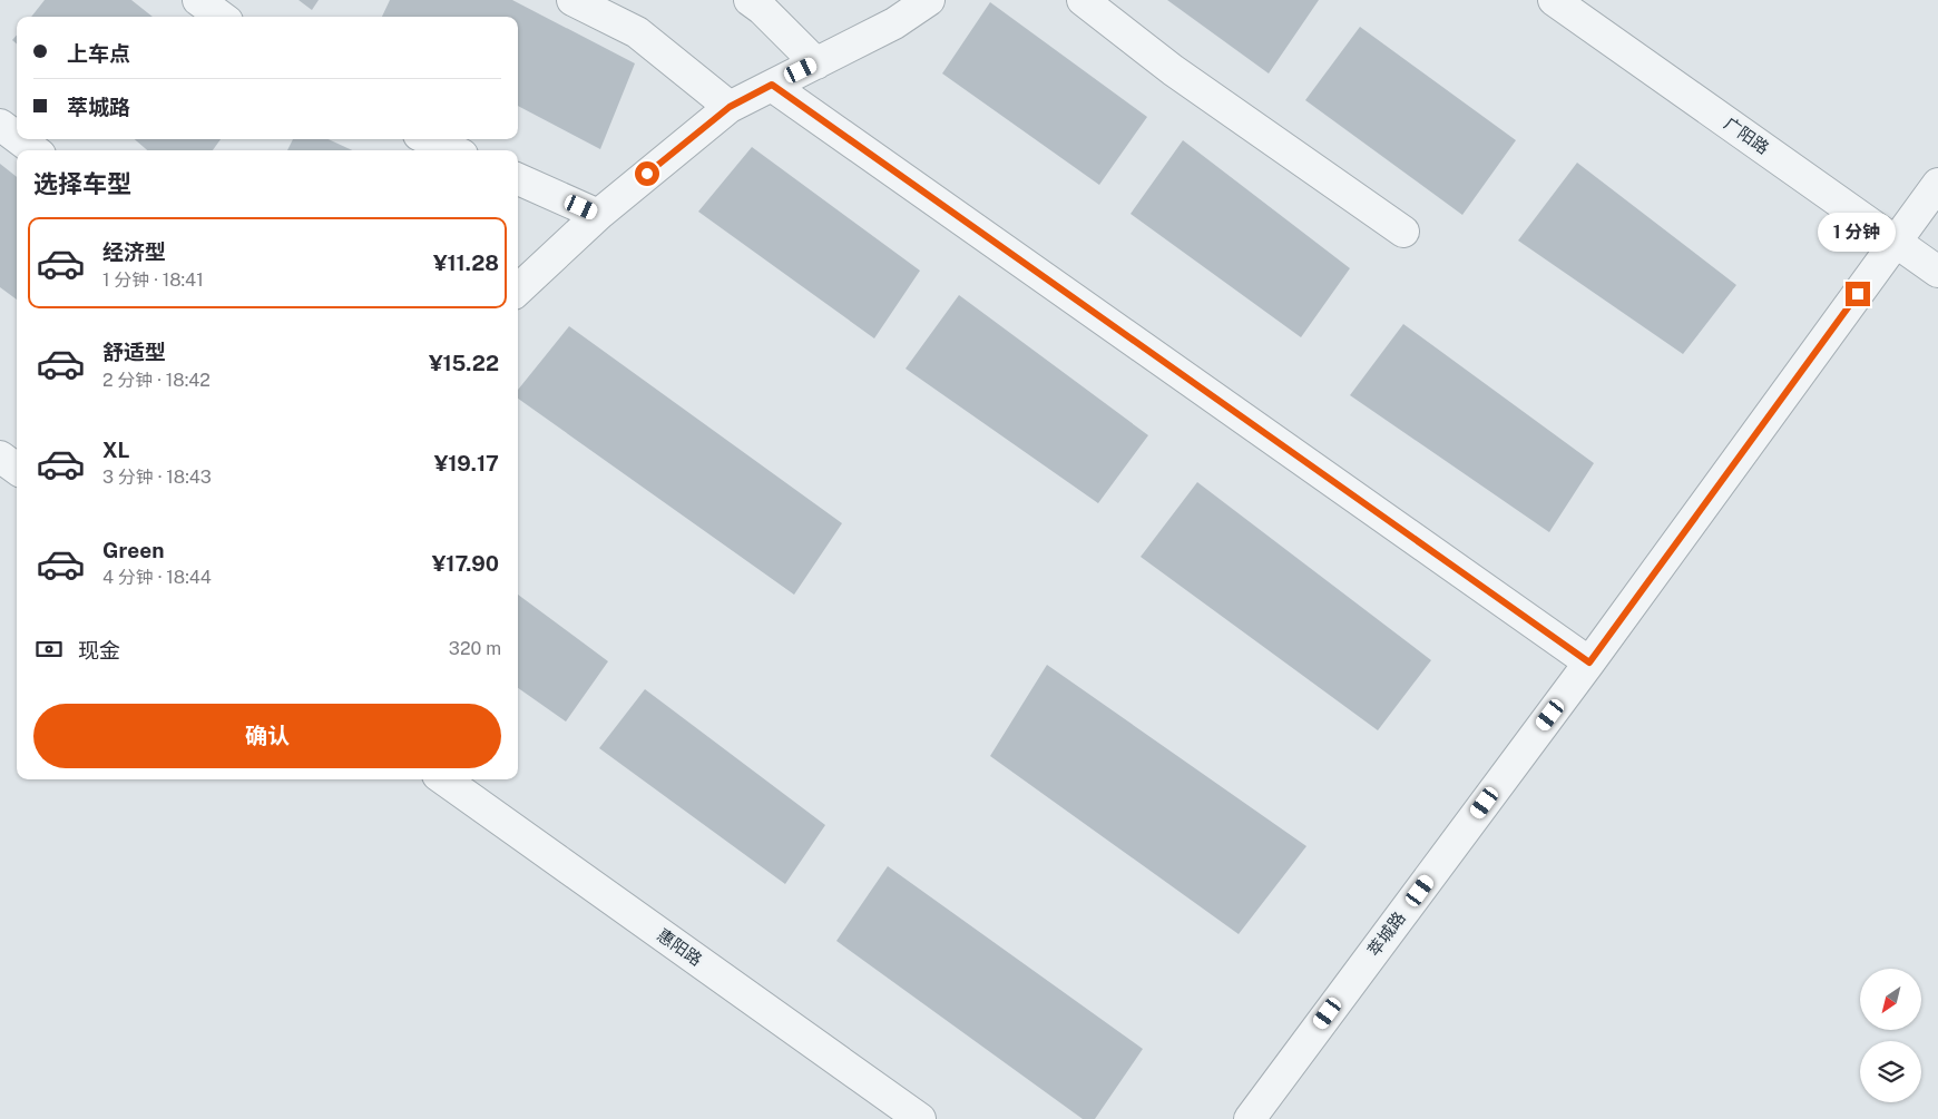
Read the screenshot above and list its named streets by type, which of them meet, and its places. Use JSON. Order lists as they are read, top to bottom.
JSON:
{
  "streets": {
    "street": ["广阳路", "萃城路", "惠阳路"]
  },
  "crossings": [
    ["广阳路", "萃城路"]
  ],
  "north": "bottom left",
  "page": {
    "banner": ["上车点", "萃城路"],
    "heading": "选择车型",
    "bubble": "1 分钟",
    "list": [
      {
        "name": "经济型",
        "note": "1 分钟 · 18:41",
        "value": "¥11.28"
      },
      {
        "name": "舒适型",
        "note": "2 分钟 · 18:42",
        "value": "¥15.22"
      },
      {
        "name": "XL",
        "note": "3 分钟 · 18:43",
        "value": "¥19.17"
      },
      {
        "name": "Green",
        "note": "4 分钟 · 18:44",
        "value": "¥17.90"
      }
    ],
    "pay": ["现金", "320 m"],
    "buttons": "确认"
  }
}
